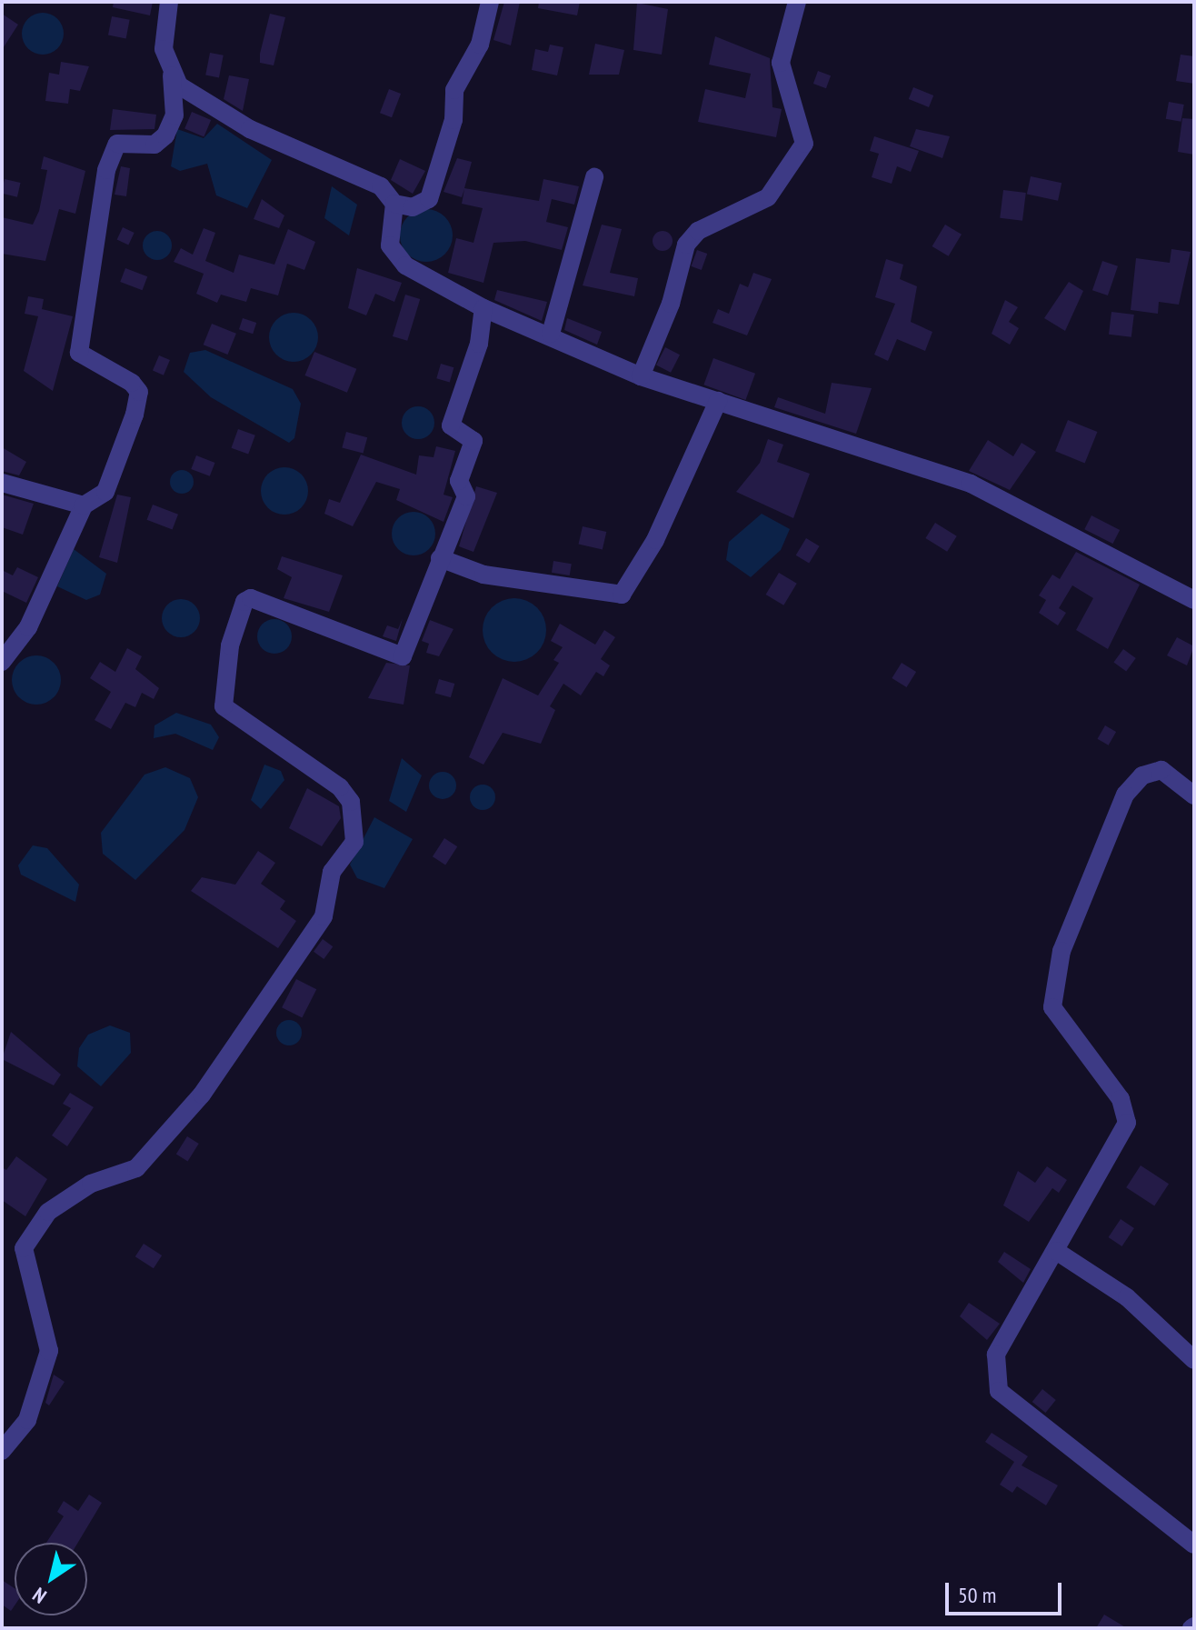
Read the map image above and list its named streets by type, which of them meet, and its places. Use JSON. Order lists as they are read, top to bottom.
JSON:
{
  "scale_bar": "50 m",
  "north": "bottom left"
}
